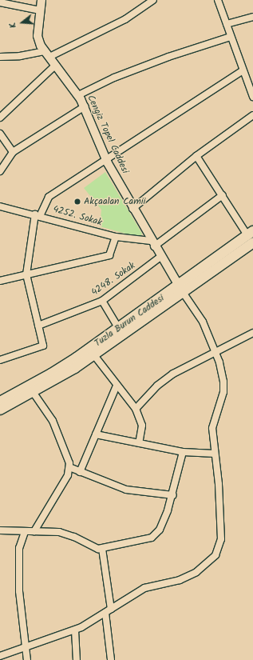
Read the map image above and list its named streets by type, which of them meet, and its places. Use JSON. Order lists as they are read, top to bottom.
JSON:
{
  "streets": {
    "main road": ["Tuzla Burun Caddesi"],
    "street": ["Cengiz Topel Caddesi", "4252. Sokak", "4248. Sokak"]
  },
  "crossings": [
    ["Cengiz Topel Caddesi", "4252. Sokak"],
    ["Cengiz Topel Caddesi", "4248. Sokak"],
    ["Cengiz Topel Caddesi", "Tuzla Burun Caddesi"]
  ],
  "places": ["Akçaalan Camii"],
  "north": "left"
}
